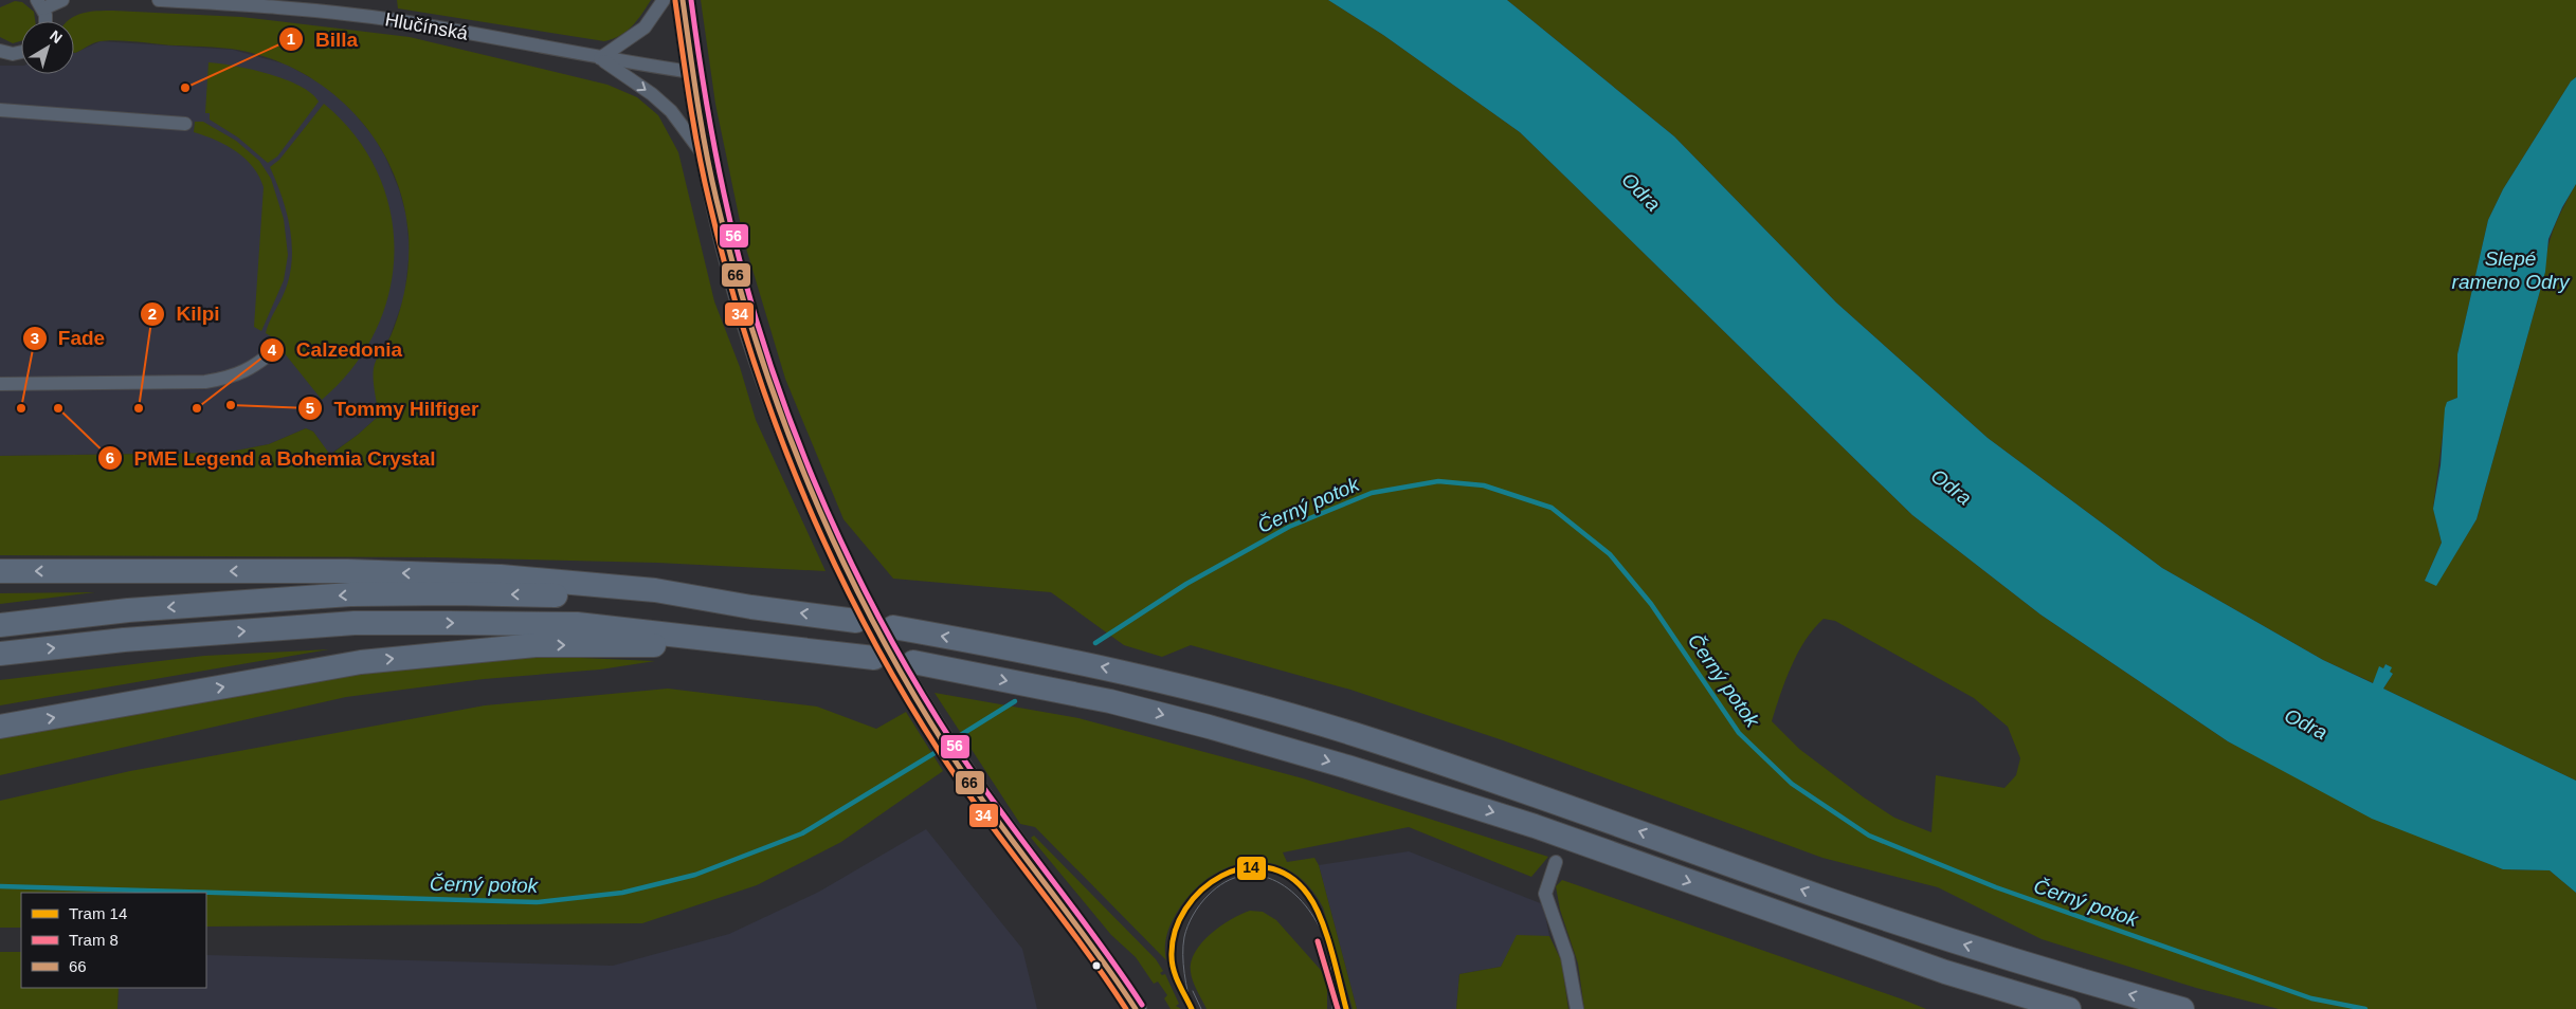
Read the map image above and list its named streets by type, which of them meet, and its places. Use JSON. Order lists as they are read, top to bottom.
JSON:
{
  "streets": {
    "street": ["Hlučínská"]
  },
  "water": ["Odra", "Slepé rameno Odry", "Černý potok"],
  "places": [
    "Billa",
    "Tommy Hilfiger",
    "Fade",
    "PME Legend a Bohemia Crystal",
    "Kilpi",
    "Calzedonia"
  ],
  "lines": [
    "transit line 66",
    "transit line 56",
    "transit line 34",
    "tram line 14",
    "tram line 8"
  ],
  "legend": ["Tram 14", "Tram 8", "66"],
  "north": "top right"
}
